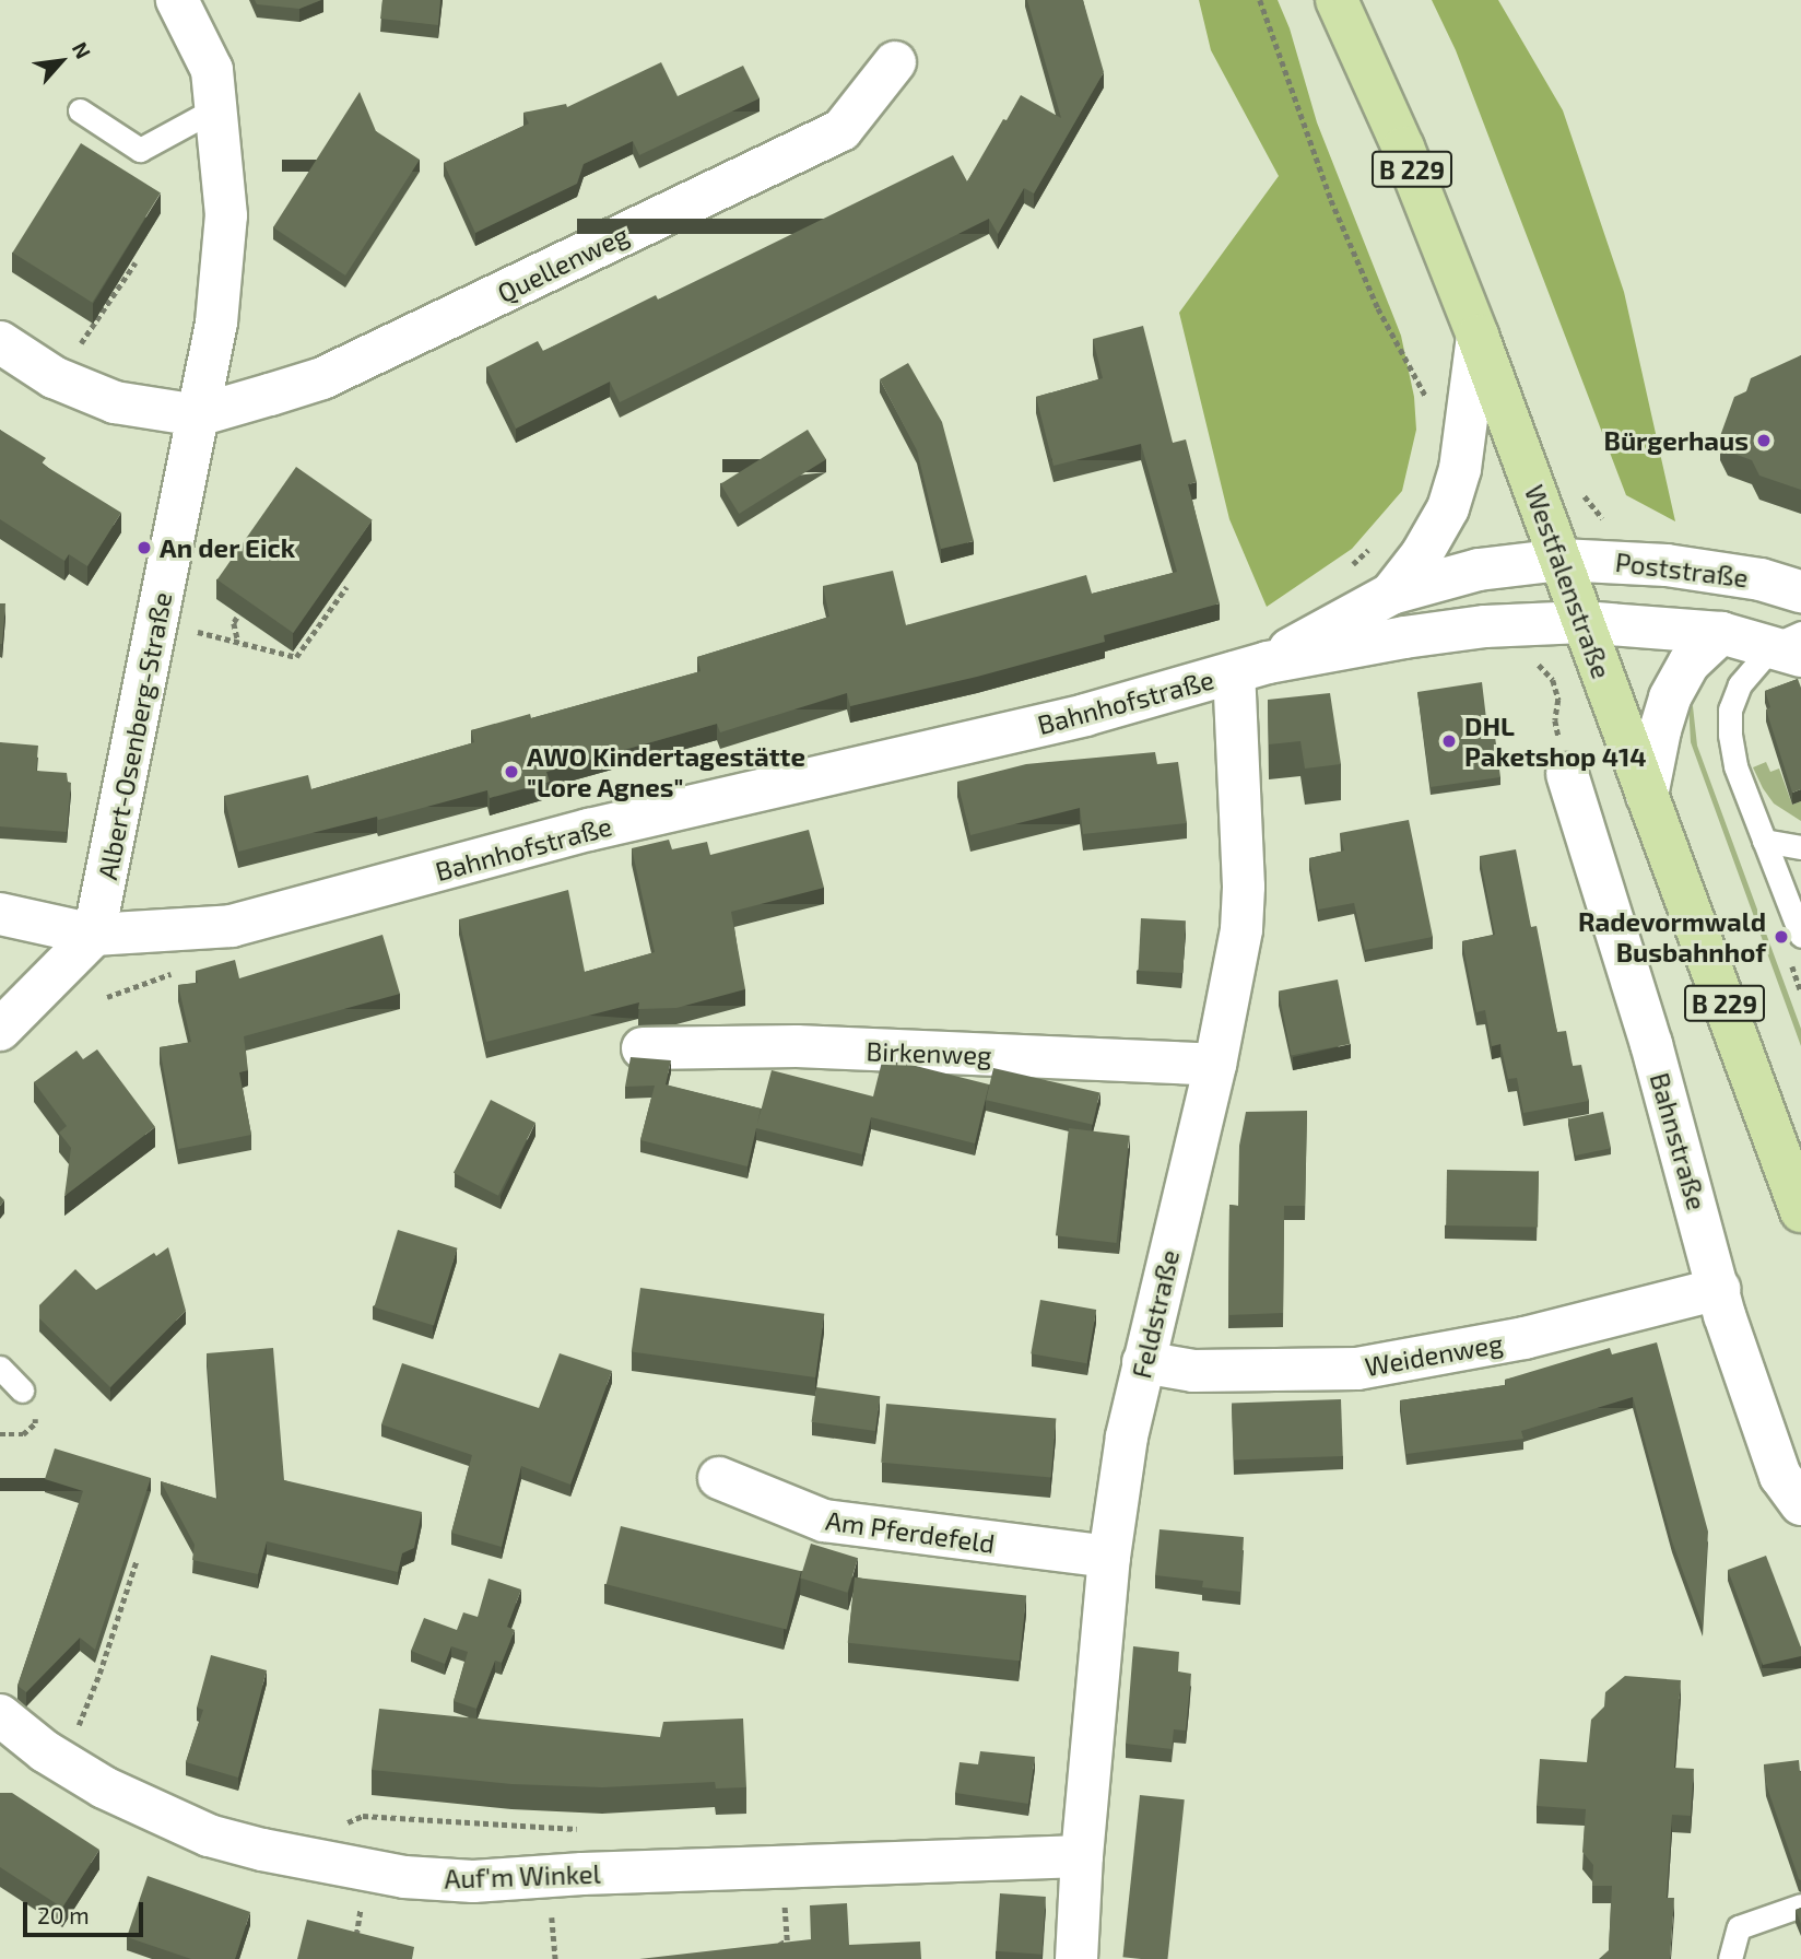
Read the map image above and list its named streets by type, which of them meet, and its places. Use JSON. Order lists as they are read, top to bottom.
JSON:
{
  "streets": {
    "main road": ["B 229", "Westfalenstraße"],
    "street": [
      "Quellenweg",
      "Poststraße",
      "Bahnhofstraße",
      "Albert-Osenberg-Straße",
      "Birkenweg",
      "Bahnstraße",
      "Feldstraße",
      "Weidenweg",
      "Am Pferdefeld",
      "Auf'm Winkel"
    ]
  },
  "crossings": [
    ["Quellenweg", "Albert-Osenberg-Straße"],
    ["Poststraße", "Westfalenstraße"],
    ["Poststraße", "Bahnhofstraße"],
    ["Westfalenstraße", "Bahnhofstraße"],
    ["Bahnhofstraße", "Albert-Osenberg-Straße"],
    ["Bahnhofstraße", "Feldstraße"],
    ["Birkenweg", "Feldstraße"],
    ["Bahnstraße", "Weidenweg"],
    ["Feldstraße", "Weidenweg"],
    ["Feldstraße", "Am Pferdefeld"],
    ["Feldstraße", "Auf'm Winkel"]
  ],
  "places": [
    "Bürgerhaus",
    "An der Eick",
    "DHL Paketshop 414",
    "AWO Kindertagestätte \"Lore Agnes\"",
    "Radevormwald Busbahnhof"
  ],
  "scale_bar": "20 m",
  "north": "top right"
}
